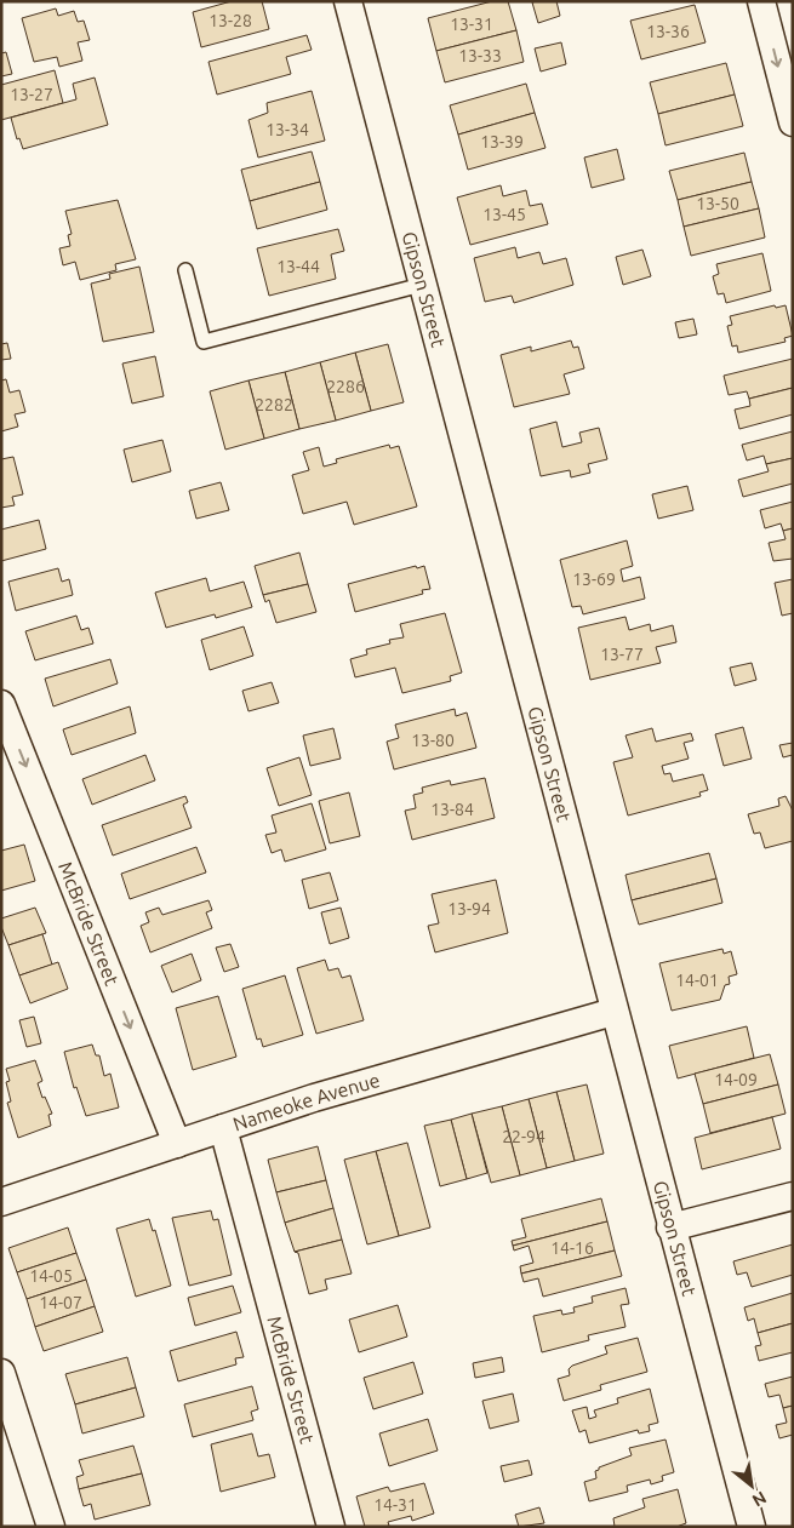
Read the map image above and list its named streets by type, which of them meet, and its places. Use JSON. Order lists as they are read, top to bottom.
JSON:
{
  "streets": {
    "street": ["Gipson Street", "McBride Street", "Nameoke Avenue"]
  },
  "crossings": [
    ["Gipson Street", "Nameoke Avenue"],
    ["McBride Street", "Nameoke Avenue"]
  ],
  "one_way": ["McBride Street"],
  "house_numbers": [
    "13-28",
    "13-31",
    "13-36",
    "13-33",
    "13-27",
    "13-34",
    "13-39",
    "13-50",
    "13-45",
    "13-44",
    "2286",
    "2282",
    "13-69",
    "13-77",
    "13-80",
    "13-84",
    "13-94",
    "14-01",
    "14-09",
    "22-94",
    "14-16",
    "14-05",
    "14-07",
    "14-31"
  ],
  "north": "bottom right"
}
